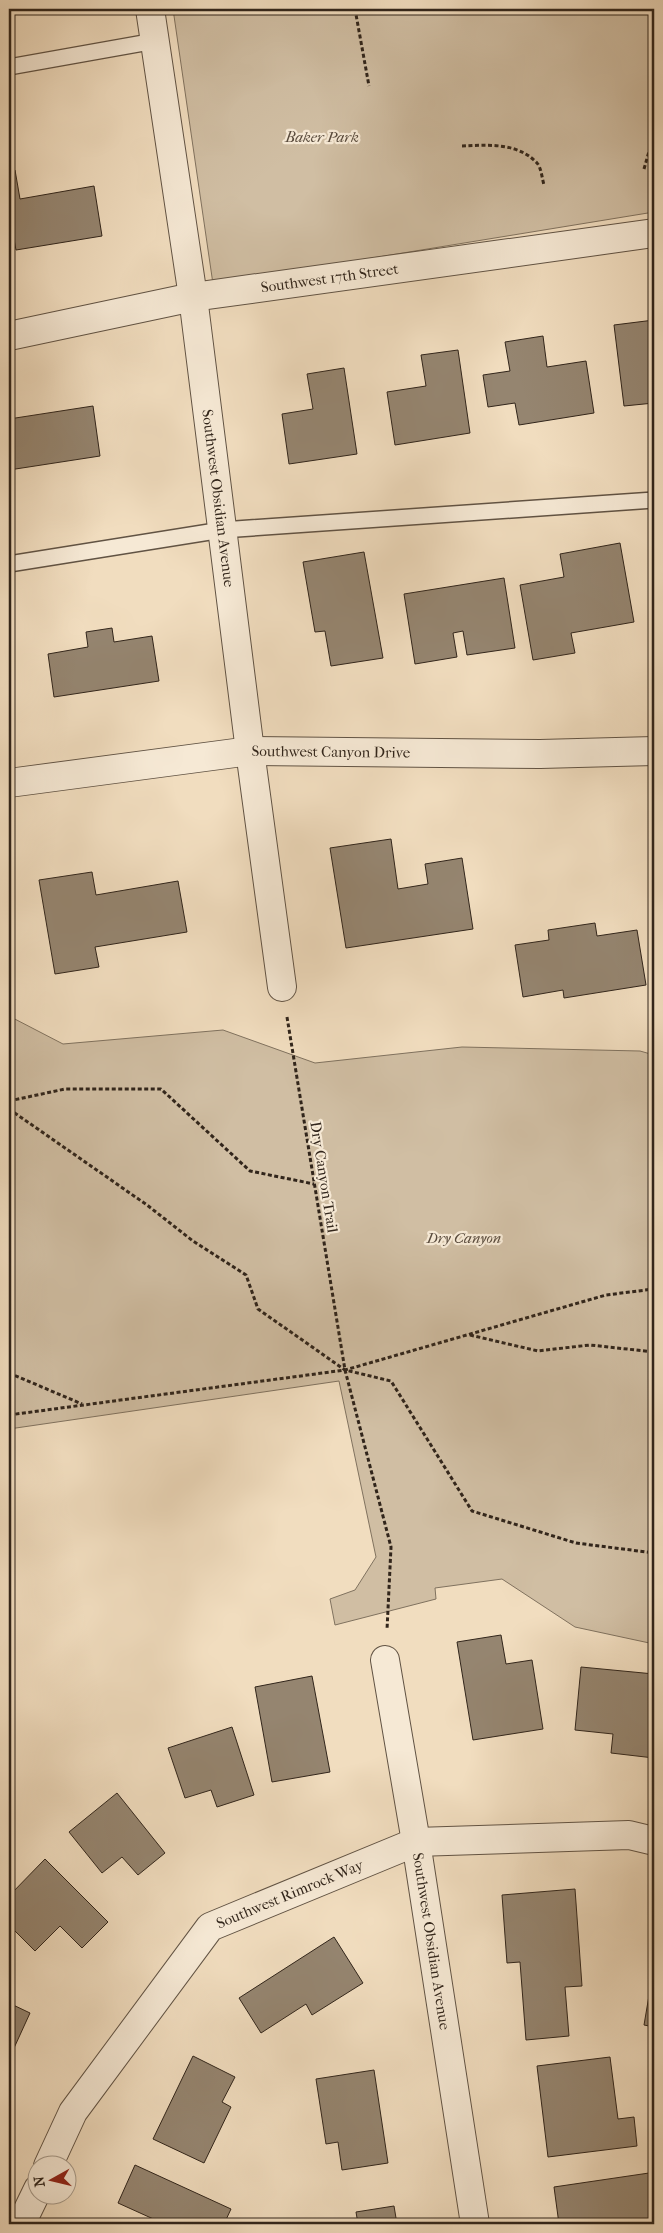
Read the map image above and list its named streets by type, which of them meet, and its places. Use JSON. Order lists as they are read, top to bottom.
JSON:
{
  "streets": {
    "street": [
      "Southwest 17th Street",
      "Southwest Obsidian Avenue",
      "Southwest Canyon Drive",
      "Southwest Rimrock Way"
    ],
    "path": ["Dry Canyon Trail"]
  },
  "crossings": [
    ["Southwest 17th Street", "Southwest Obsidian Avenue"],
    ["Southwest Obsidian Avenue", "Southwest Canyon Drive"],
    ["Southwest Obsidian Avenue", "Dry Canyon Trail"],
    ["Southwest Obsidian Avenue", "Southwest Rimrock Way"]
  ],
  "parks": ["Baker Park", "Dry Canyon"],
  "north": "left"
}
